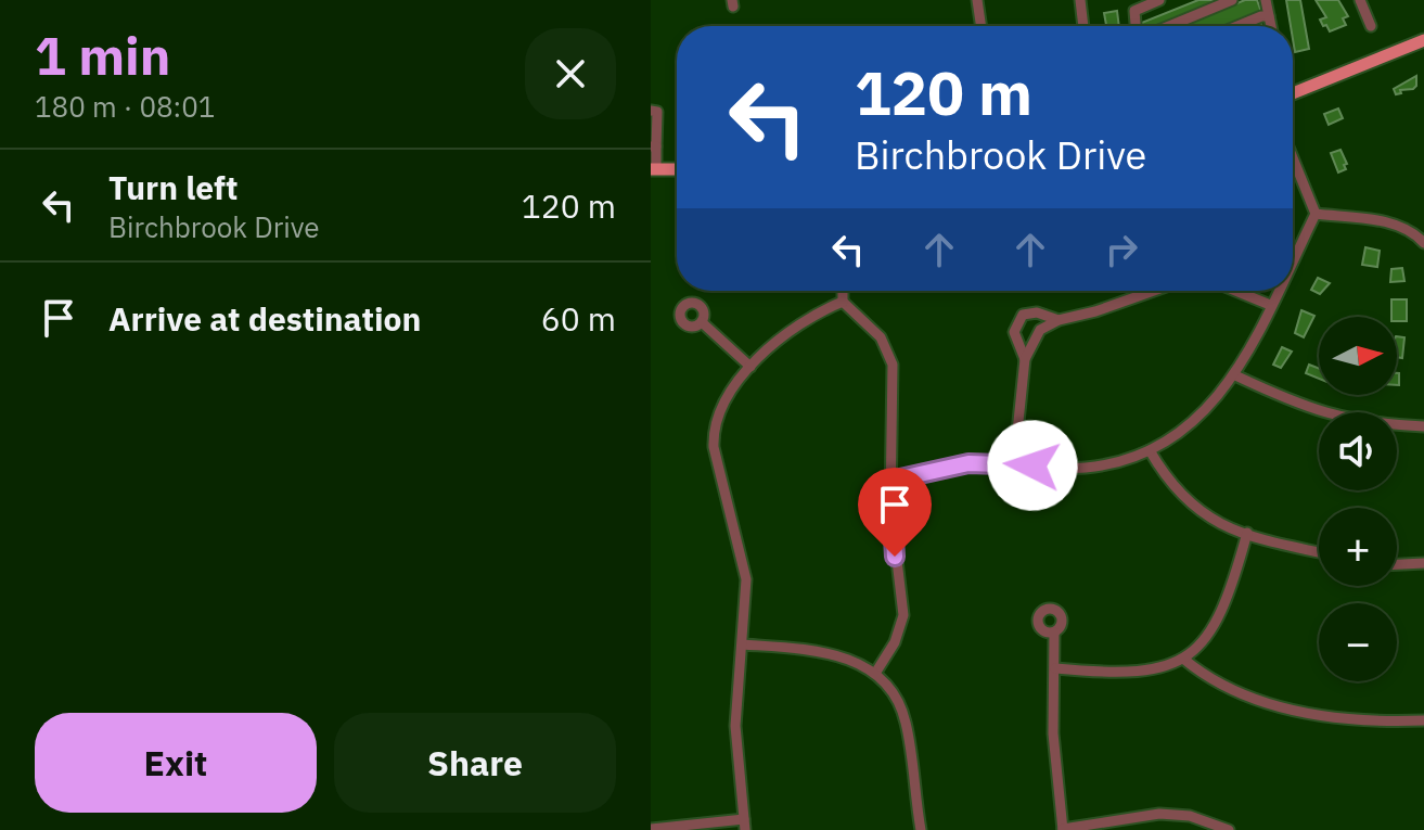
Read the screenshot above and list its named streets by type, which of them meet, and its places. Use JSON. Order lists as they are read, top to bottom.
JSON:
{
  "north": "right",
  "page": {
    "heading": ["1 min", "180 m · 08:01"],
    "turn": ["120 m", "Birchbrook Drive"],
    "list": [
      {
        "name": "Turn left",
        "note": "Birchbrook Drive",
        "value": "120 m"
      },
      {
        "name": "Arrive at destination",
        "value": "60 m"
      }
    ],
    "map_buttons": ["+", "−"],
    "buttons": ["Exit", "Share"]
  }
}
